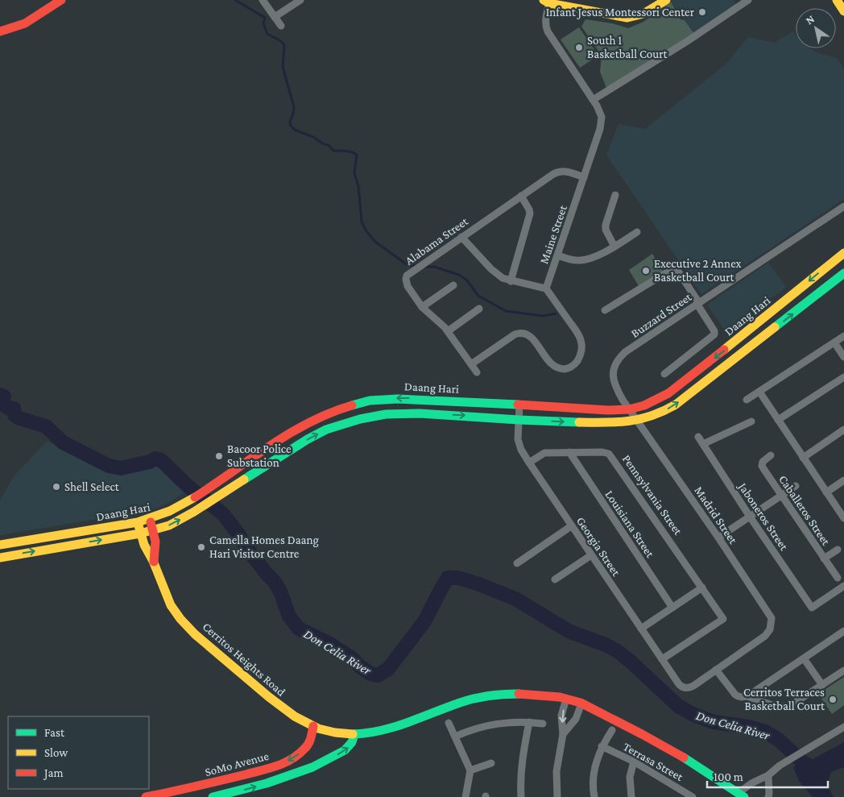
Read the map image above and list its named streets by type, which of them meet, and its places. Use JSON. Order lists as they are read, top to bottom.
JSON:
{
  "streets": {
    "main road": ["Daang Hari", "Cerritos Heights Road", "SoMo Avenue"],
    "street": [
      "Maine Street",
      "Alabama Street",
      "Buzzard Street",
      "Pennsylvania Street",
      "Caballeros Street",
      "Madrid Street",
      "Jaboneros Street",
      "Louisiana Street",
      "Georgia Street",
      "Terrasa Street"
    ]
  },
  "crossings": [
    ["Maine Street", "Alabama Street"],
    ["Buzzard Street", "Daang Hari"],
    ["Buzzard Street", "Madrid Street"],
    ["Daang Hari", "Madrid Street"],
    ["Daang Hari", "Georgia Street"],
    ["Daang Hari", "Cerritos Heights Road"],
    ["Pennsylvania Street", "Louisiana Street"],
    ["Pennsylvania Street", "Georgia Street"],
    ["Madrid Street", "Georgia Street"],
    ["Cerritos Heights Road", "SoMo Avenue"]
  ],
  "water": ["Don Celia River"],
  "places": [
    "Infant Jesus Montessori Center",
    "South 1 Basketball Court",
    "Executive 2 Annex Basketball Court",
    "Bacoor Police Substation",
    "Shell Select",
    "Camella Homes Daang Hari Visitor Centre",
    "Cerritos Terraces Basketball Court"
  ],
  "legend": ["Fast", "Slow", "Jam"],
  "scale_bar": "100 m",
  "north": "top left"
}
